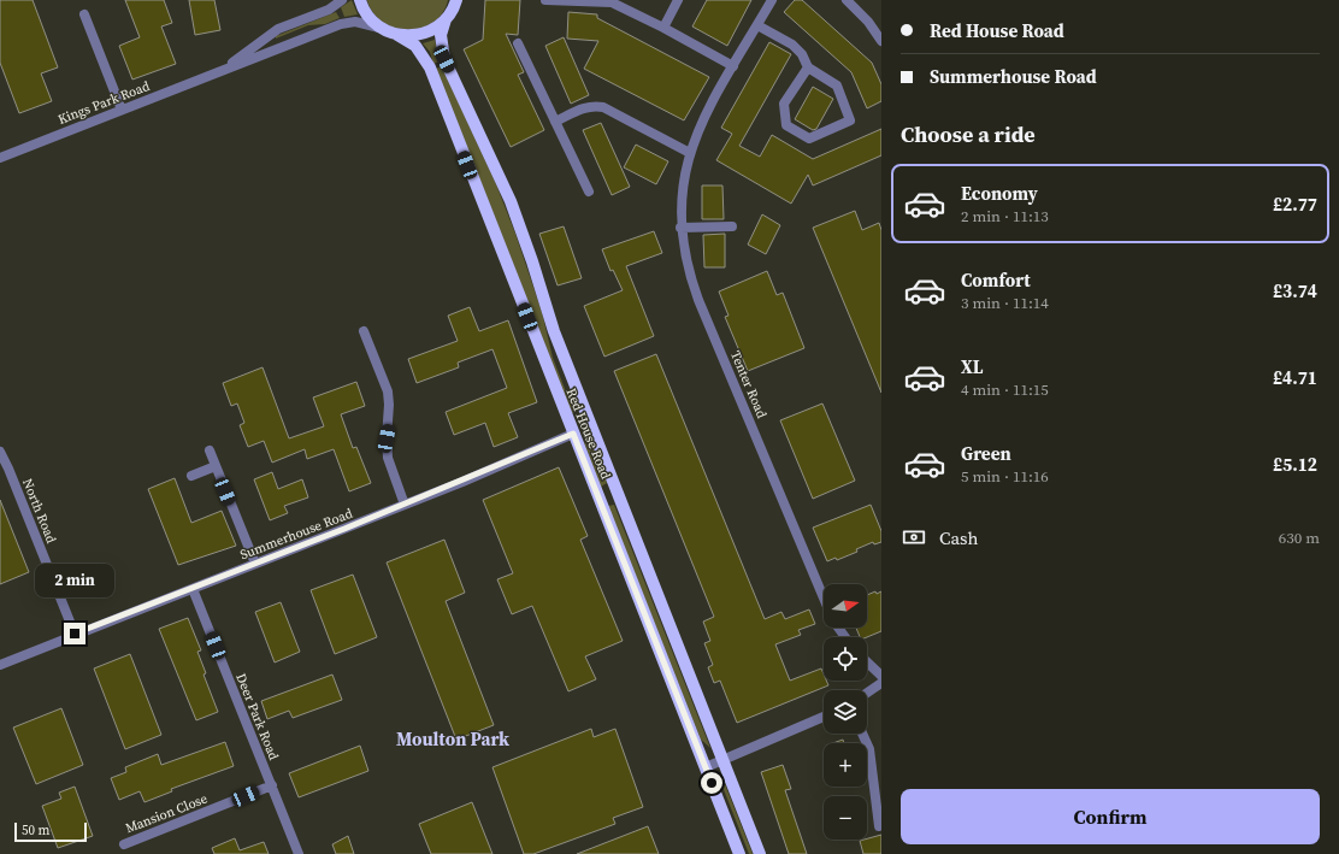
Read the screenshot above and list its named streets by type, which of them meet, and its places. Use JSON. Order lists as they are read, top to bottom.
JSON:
{
  "streets": {
    "main road": ["Red House Road"],
    "street": [
      "Kings Park Road",
      "Tenter Road",
      "North Road",
      "Summerhouse Road",
      "Deer Park Road",
      "Mansion Close"
    ]
  },
  "crossings": [
    ["Kings Park Road", "Red House Road"],
    ["Red House Road", "Summerhouse Road"],
    ["North Road", "Summerhouse Road"],
    ["Summerhouse Road", "Deer Park Road"],
    ["Deer Park Road", "Mansion Close"]
  ],
  "districts": ["Moulton Park"],
  "scale_bar": "50 m",
  "north": "right",
  "page": {
    "banner": ["Red House Road", "Summerhouse Road"],
    "heading": "Choose a ride",
    "list": [
      {
        "name": "Economy",
        "note": "2 min · 11:13",
        "value": "£2.77"
      },
      {
        "name": "Comfort",
        "note": "3 min · 11:14",
        "value": "£3.74"
      },
      {
        "name": "XL",
        "note": "4 min · 11:15",
        "value": "£4.71"
      },
      {
        "name": "Green",
        "note": "5 min · 11:16",
        "value": "£5.12"
      }
    ],
    "pay": ["Cash", "630 m"],
    "bubble": "2 min",
    "map_buttons": ["+", "−"],
    "buttons": "Confirm",
    "scale": "50 m"
  }
}
